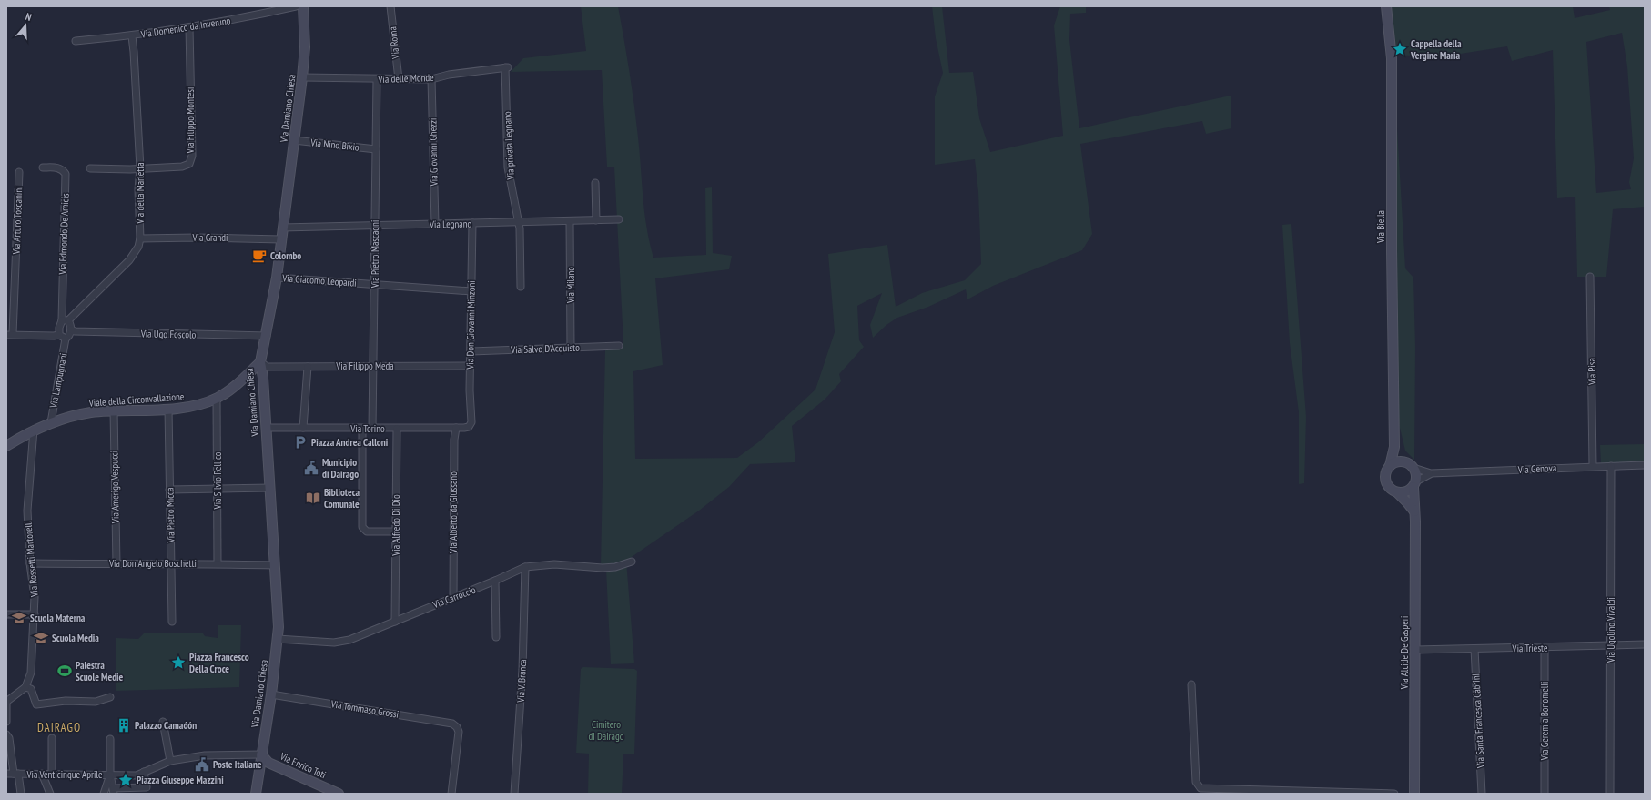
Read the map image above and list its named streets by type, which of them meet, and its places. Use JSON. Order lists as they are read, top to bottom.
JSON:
{
  "streets": {
    "street": [
      "Via Domenico da Inveruno",
      "Via Roma",
      "Via delle Monde",
      "Via Damiano Chiesa",
      "Via Filippo Montesi",
      "Via Nino Bixio",
      "Via privata Legnano",
      "Via Giovanni Ghezzi",
      "Via della Marletta",
      "Via Arturo Toscanini",
      "Via Legnano",
      "Via Biella",
      "Via Edmondo De Amicis",
      "Via Grandi",
      "Via Pietro Mascagni",
      "Via Giacomo Leopardi",
      "Via Milano",
      "Via Don Giovanni Minzoni",
      "Via Ugo Foscolo",
      "Via Salvo D'Acquisto",
      "Via Filippo Meda",
      "Via Pisa",
      "Via Lampugnani",
      "Viale della Circonvallazione",
      "Via Torino",
      "Via Genova",
      "Via Silvio Pellico",
      "Via Amerigo Vespucci",
      "Via Alberto da Giussano",
      "Via Pietro Micca",
      "Via Alfredo Di Dio",
      "Via Rossetti Martorelli",
      "Via Don Angelo Boschetti",
      "Via Carroccio",
      "Via Ugolino Vivaldi",
      "Via Trieste",
      "Via Alcide De Gasperi",
      "Via V. Branca",
      "Via Tommaso Grossi",
      "Via Santa Francesca Cabrini",
      "Via Geremia Bonomelli",
      "Via Enrico Toti",
      "Via Venticinque Aprile"
    ]
  },
  "crossings": [
    ["Via Domenico da Inveruno", "Via Filippo Montesi"],
    ["Via Domenico da Inveruno", "Via della Marletta"],
    ["Via Roma", "Via delle Monde"],
    ["Via delle Monde", "Via Damiano Chiesa"],
    ["Via delle Monde", "Via privata Legnano"],
    ["Via delle Monde", "Via Giovanni Ghezzi"],
    ["Via delle Monde", "Via Pietro Mascagni"],
    ["Via Damiano Chiesa", "Via Nino Bixio"],
    ["Via Damiano Chiesa", "Via Legnano"],
    ["Via Damiano Chiesa", "Via Grandi"],
    ["Via Damiano Chiesa", "Via Giacomo Leopardi"],
    ["Via Damiano Chiesa", "Via Ugo Foscolo"],
    ["Via Damiano Chiesa", "Via Filippo Meda"],
    ["Via Damiano Chiesa", "Viale della Circonvallazione"],
    ["Via Damiano Chiesa", "Via Torino"],
    ["Via Damiano Chiesa", "Via Don Angelo Boschetti"],
    ["Via Damiano Chiesa", "Via Carroccio"],
    ["Via Damiano Chiesa", "Via Tommaso Grossi"],
    ["Via Damiano Chiesa", "Via Enrico Toti"],
    ["Via Damiano Chiesa", "Via Venticinque Aprile"],
    ["Via Filippo Montesi", "Via della Marletta"],
    ["Via Nino Bixio", "Via Pietro Mascagni"],
    ["Via privata Legnano", "Via Legnano"],
    ["Via Giovanni Ghezzi", "Via Legnano"],
    ["Via della Marletta", "Via Edmondo De Amicis"],
    ["Via della Marletta", "Via Grandi"],
    ["Via della Marletta", "Via Lampugnani"],
    ["Via Legnano", "Via Pietro Mascagni"],
    ["Via Legnano", "Via Milano"],
    ["Via Legnano", "Via Don Giovanni Minzoni"],
    ["Via Biella", "Via Genova"],
    ["Via Biella", "Via Alcide De Gasperi"],
    ["Via Edmondo De Amicis", "Via Lampugnani"],
    ["Via Pietro Mascagni", "Via Giacomo Leopardi"],
    ["Via Pietro Mascagni", "Via Filippo Meda"],
    ["Via Pietro Mascagni", "Via Torino"],
    ["Via Giacomo Leopardi", "Via Don Giovanni Minzoni"],
    ["Via Milano", "Via Salvo D'Acquisto"],
    ["Via Don Giovanni Minzoni", "Via Salvo D'Acquisto"],
    ["Via Don Giovanni Minzoni", "Via Filippo Meda"],
    ["Via Don Giovanni Minzoni", "Via Torino"],
    ["Via Filippo Meda", "Viale della Circonvallazione"],
    ["Via Pisa", "Via Genova"],
    ["Via Lampugnani", "Viale della Circonvallazione"],
    ["Viale della Circonvallazione", "Via Silvio Pellico"],
    ["Viale della Circonvallazione", "Via Amerigo Vespucci"],
    ["Viale della Circonvallazione", "Via Pietro Micca"],
    ["Viale della Circonvallazione", "Via Rossetti Martorelli"],
    ["Via Torino", "Via Alberto da Giussano"],
    ["Via Torino", "Via Alfredo Di Dio"],
    ["Via Genova", "Via Ugolino Vivaldi"],
    ["Via Genova", "Via Alcide De Gasperi"],
    ["Via Silvio Pellico", "Via Don Angelo Boschetti"],
    ["Via Amerigo Vespucci", "Via Don Angelo Boschetti"],
    ["Via Alberto da Giussano", "Via Carroccio"],
    ["Via Pietro Micca", "Via Don Angelo Boschetti"],
    ["Via Alfredo Di Dio", "Via Carroccio"],
    ["Via Rossetti Martorelli", "Via Don Angelo Boschetti"],
    ["Via Carroccio", "Via V. Branca"],
    ["Via Ugolino Vivaldi", "Via Trieste"],
    ["Via Trieste", "Via Alcide De Gasperi"],
    ["Via Trieste", "Via Santa Francesca Cabrini"],
    ["Via Trieste", "Via Geremia Bonomelli"],
    ["Via Enrico Toti", "Via Venticinque Aprile"]
  ],
  "districts": ["DAIRAGO"],
  "parks": ["Cimitero di Dairago"],
  "places": {
    "place": ["Cappella della Vergine Maria", "Piazza Francesco Della Croce", "Piazza Giuseppe Mazzini"],
    "cafe": ["Colombo"],
    "parking": ["Piazza Andrea Calloni"],
    "public building": ["Municipio di Dairago", "Poste Italiane"],
    "library": ["Biblioteca Comunale"],
    "school or university": ["Scuola Materna", "Scuola Media"],
    "sports": ["Palestra Scuole Medie"],
    "building": ["Palazzo Camaóón"]
  },
  "north": "top"
}
